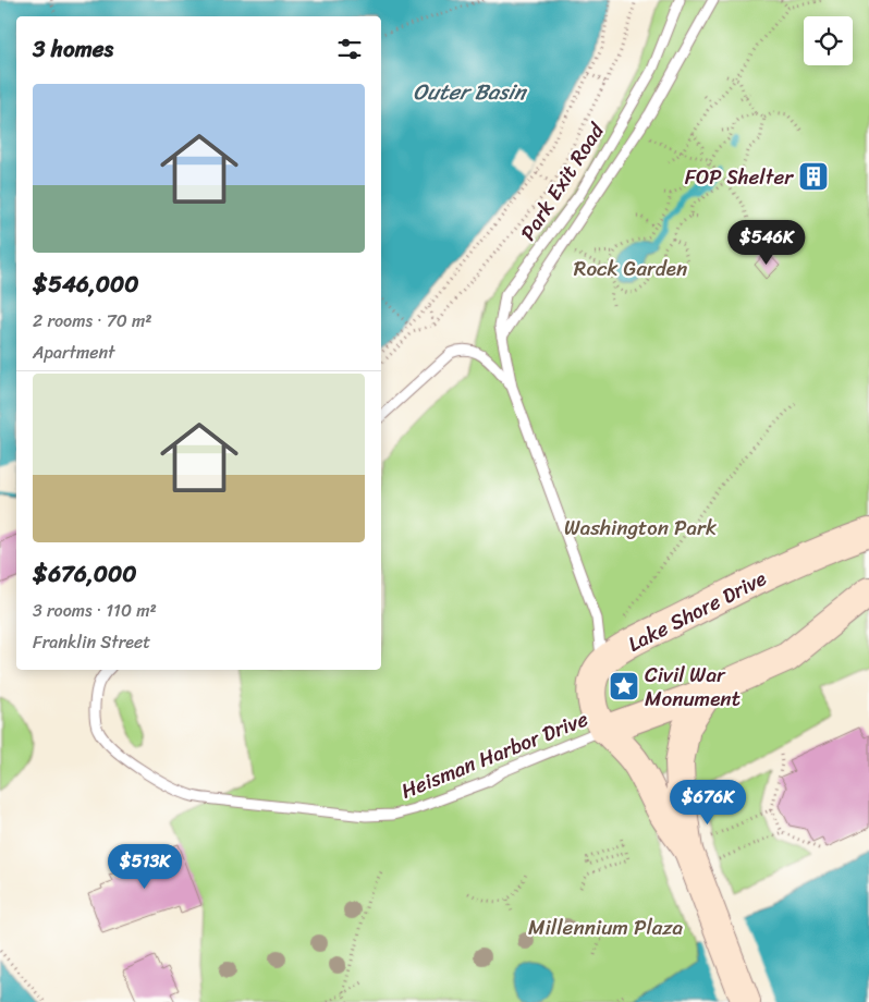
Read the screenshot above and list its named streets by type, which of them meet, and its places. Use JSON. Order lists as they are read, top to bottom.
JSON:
{
  "streets": {
    "street": ["Lake Shore Drive"],
    "lane": ["Park Exit Road", "Heisman Harbor Drive"]
  },
  "water": ["Outer Basin"],
  "parks": ["Rock Garden", "Washington Park", "Millennium Plaza"],
  "places": {
    "building": ["FOP Shelter"],
    "place": ["Civil War Monument"]
  },
  "page": {
    "heading": "3 homes",
    "list": [
      {
        "name": "$546,000",
        "note": "2 rooms · 70 m² · Apartment"
      },
      {
        "name": "$676,000",
        "note": "3 rooms · 110 m² · Franklin Street"
      }
    ],
    "price": ["$546K", "$676K", "$513K"]
  }
}
